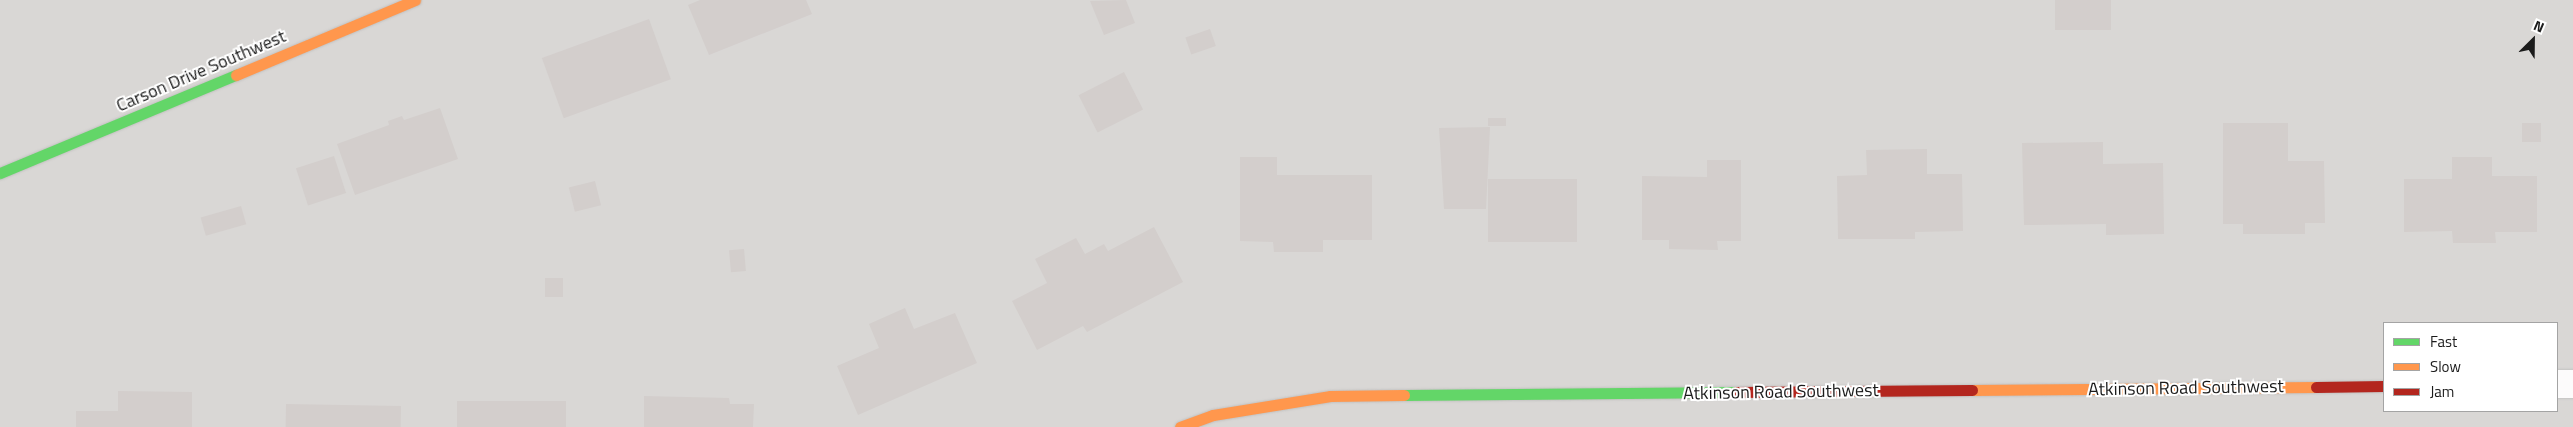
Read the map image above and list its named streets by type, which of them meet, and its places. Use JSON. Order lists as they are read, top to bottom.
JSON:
{
  "streets": {
    "street": ["Carson Drive Southwest", "Atkinson Road Southwest"]
  },
  "legend": ["Fast", "Slow", "Jam"],
  "north": "top right"
}
